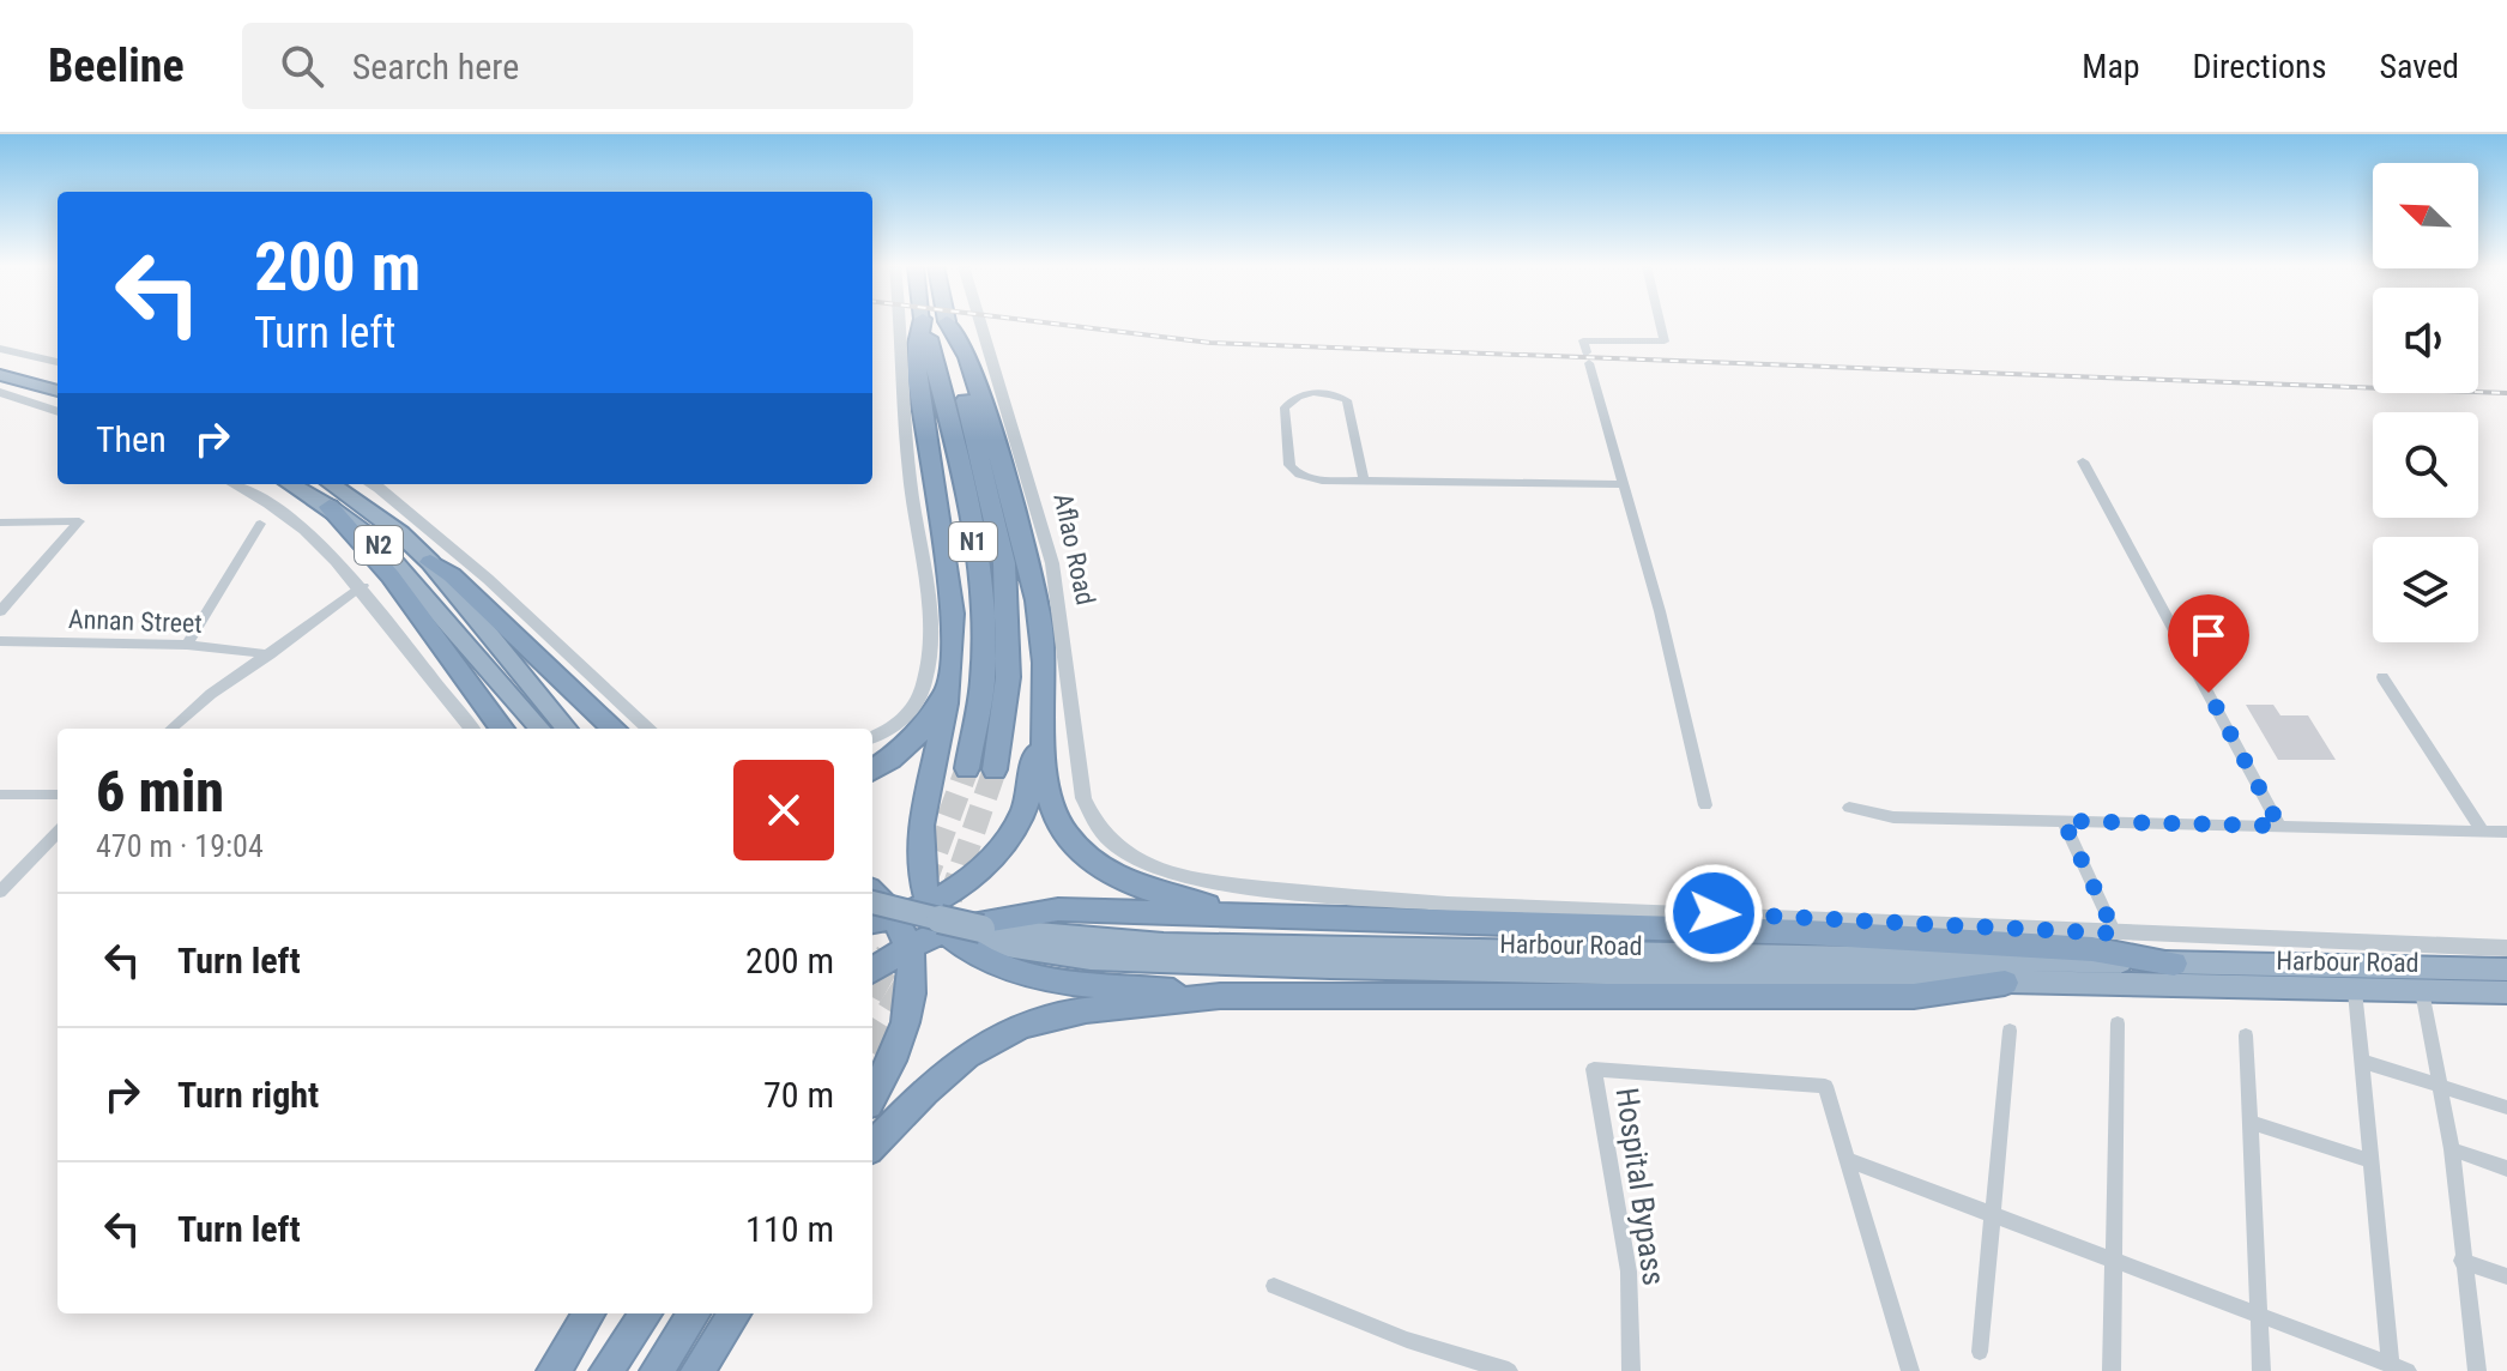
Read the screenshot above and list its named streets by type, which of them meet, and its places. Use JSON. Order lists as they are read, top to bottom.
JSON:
{
  "streets": {
    "highway": ["N1", "N2", "Harbour Road"],
    "street": ["Aflao Road", "Annan Street", "Hospital Bypass"]
  },
  "crossings": [
    ["Aflao Road", "Harbour Road"]
  ],
  "north": "top left",
  "page": {
    "header": "Beeline",
    "search": "Search here",
    "nav": ["Map", "Directions", "Saved"],
    "turn": ["200 m", "Turn left"],
    "then": "Then",
    "heading": ["6 min", "470 m · 19:04"],
    "list": [
      {
        "name": "Turn left",
        "value": "200 m"
      },
      {
        "name": "Turn right",
        "value": "70 m"
      },
      {
        "name": "Turn left",
        "value": "110 m"
      }
    ]
  }
}
